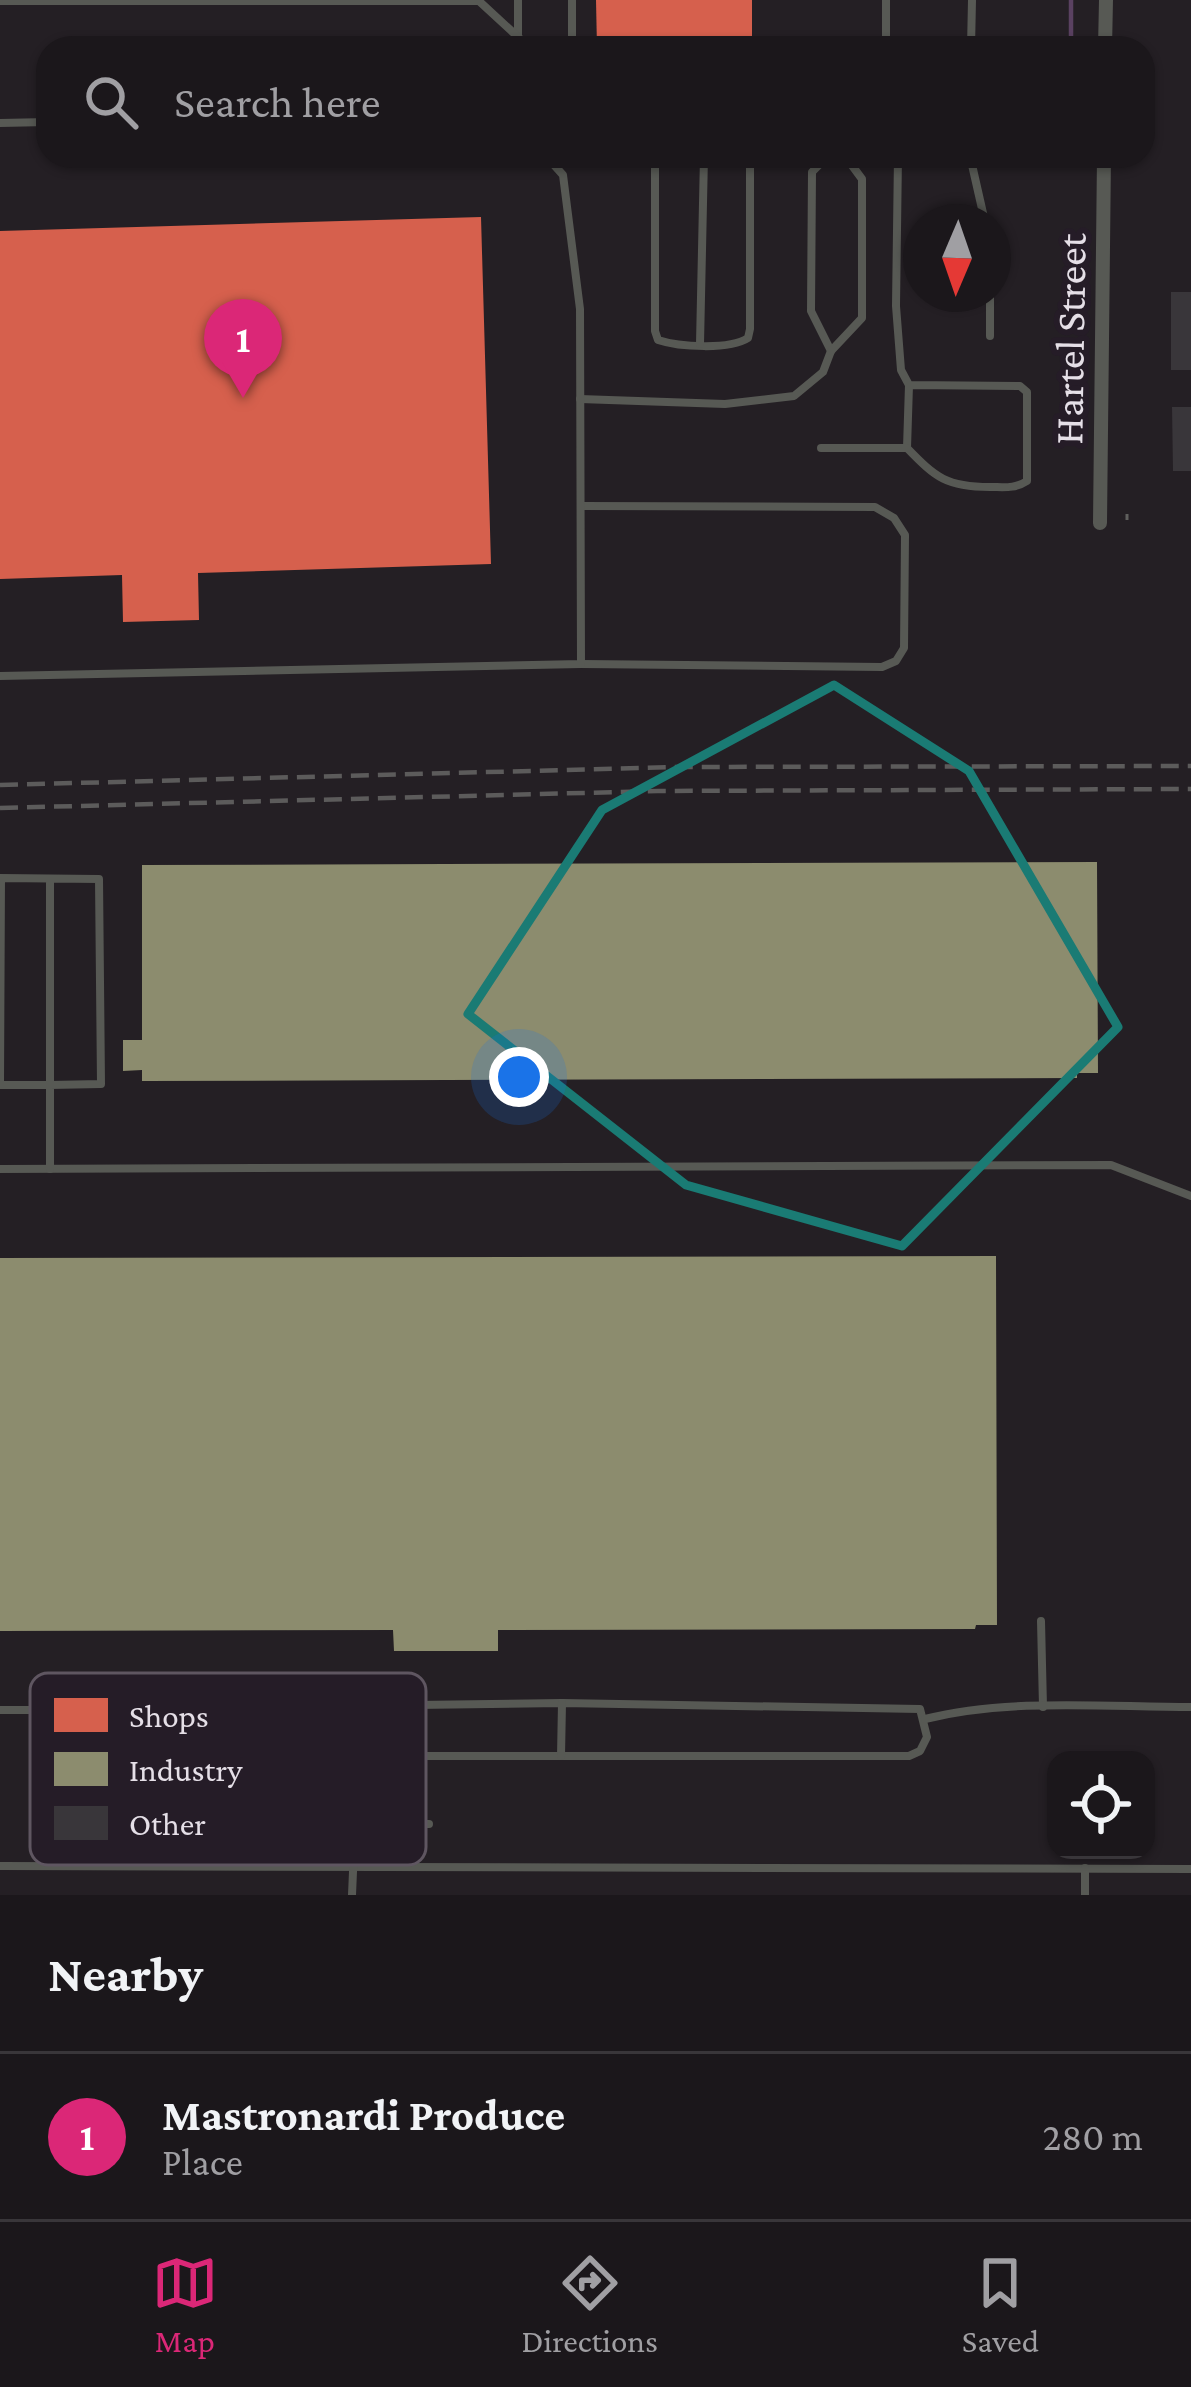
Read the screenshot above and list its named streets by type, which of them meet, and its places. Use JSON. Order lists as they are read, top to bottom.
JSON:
{
  "streets": {
    "street": ["Hartel Street"]
  },
  "legend": ["Shops", "Industry", "Other"],
  "north": "bottom",
  "page": {
    "search": "Search here",
    "pins": "1",
    "heading": "Nearby",
    "list": [
      {
        "mark": "1",
        "name": "Mastronardi Produce",
        "note": "Place",
        "value": "280 m"
      }
    ],
    "nav": ["Map", "Directions", "Saved"]
  }
}
